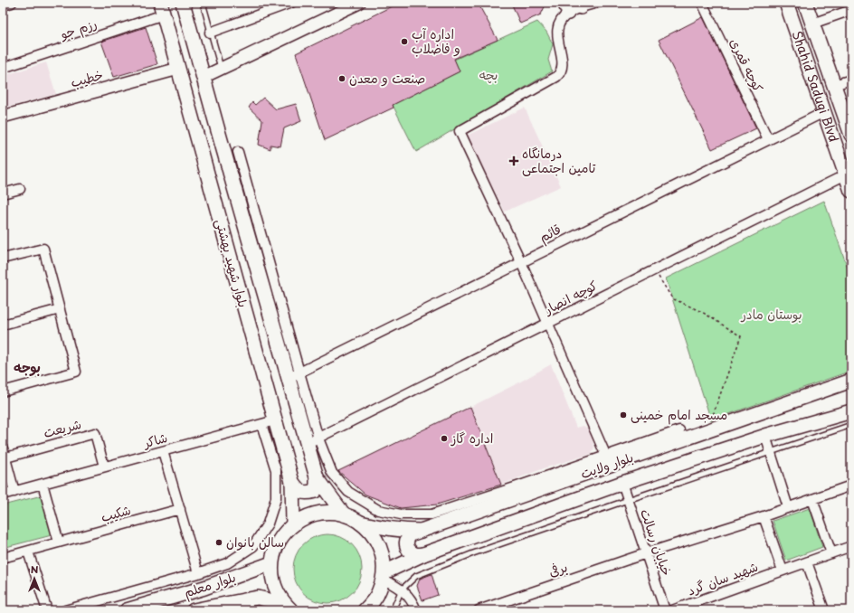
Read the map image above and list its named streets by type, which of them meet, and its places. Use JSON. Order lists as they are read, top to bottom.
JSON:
{
  "streets": {
    "main road": [
      "Shahid Saduqi Blvd",
      "بلوار شهید بهشتی",
      "بلوار ولایت",
      "بلوار معلم"
    ],
    "street": [
      "رزم جو",
      "کوچه قمری",
      "خطیب",
      "قائم",
      "کوچه انصار",
      "شریعت",
      "شاکر",
      "شکیب",
      "خیابان رسالت",
      "برفی",
      "شهید سان گرد"
    ]
  },
  "crossings": [
    ["رزم جو", "بلوار شهید بهشتی"],
    ["کوچه قمری", "قائم"],
    ["خطیب", "بلوار شهید بهشتی"],
    ["Shahid Saduqi Blvd", "قائم"],
    ["Shahid Saduqi Blvd", "کوچه انصار"],
    ["قائم", "بلوار شهید بهشتی"],
    ["بلوار شهید بهشتی", "کوچه انصار"],
    ["بلوار شهید بهشتی", "شاکر"],
    ["شریعت", "شاکر"],
    ["بلوار ولایت", "خیابان رسالت"],
    ["خیابان رسالت", "برفی"]
  ],
  "districts": ["بوجه"],
  "parks": ["بچه", "بوستان مادر"],
  "places": {
    "other": [
      "اداره آب و فاضلاب",
      "صنعت و معدن",
      "مسجد امام خمینی",
      "اداره گاز",
      "سالن بانوان"
    ],
    "health": ["درمانگاه تامین اجتماعی"]
  },
  "north": "top"
}
